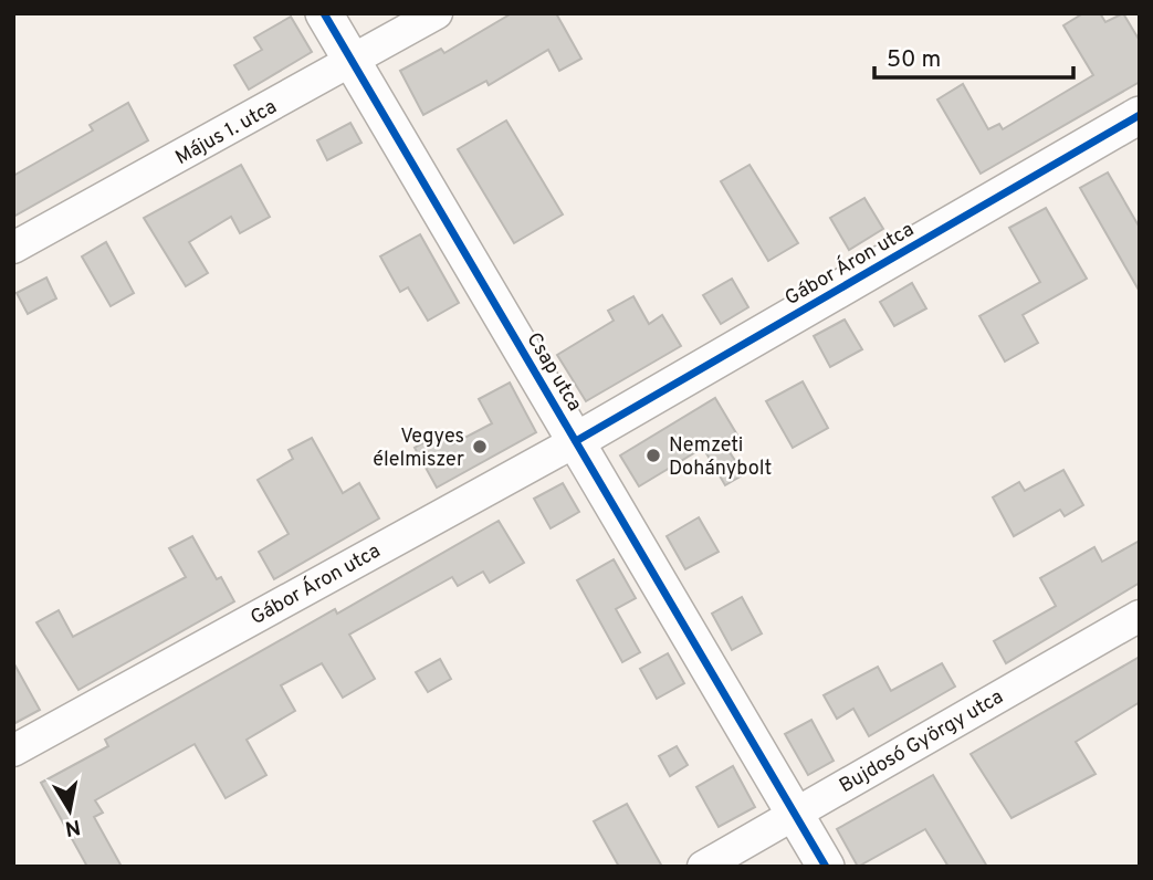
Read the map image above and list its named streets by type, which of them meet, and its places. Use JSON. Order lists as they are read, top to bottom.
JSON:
{
  "streets": {
    "street": [
      "Május 1. utca",
      "Gábor Áron utca",
      "Csap utca",
      "Bujdosó György utca"
    ]
  },
  "crossings": [
    ["Május 1. utca", "Csap utca"],
    ["Gábor Áron utca", "Csap utca"],
    ["Csap utca", "Bujdosó György utca"]
  ],
  "places": ["Vegyes élelmiszer", "Nemzeti Dohánybolt"],
  "scale_bar": "50 m",
  "north": "bottom"
}
